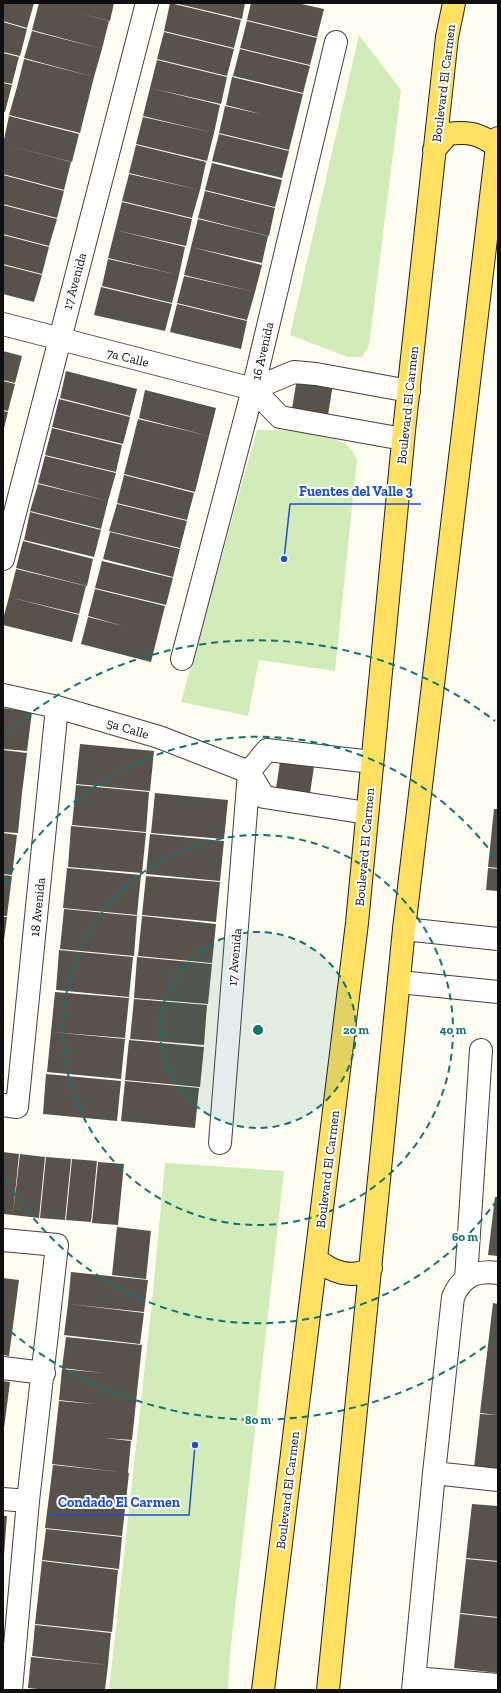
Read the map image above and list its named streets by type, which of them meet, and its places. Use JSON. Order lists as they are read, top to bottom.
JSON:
{
  "streets": {
    "main road": ["Boulevard El Carmen"],
    "street": [
      "17 Avenida",
      "16 Avenida",
      "7a Calle",
      "5a Calle",
      "18 Avenida"
    ]
  },
  "crossings": [
    ["17 Avenida", "7a Calle"],
    ["17 Avenida", "5a Calle"],
    ["16 Avenida", "7a Calle"],
    ["5a Calle", "18 Avenida"]
  ],
  "places": ["Fuentes del Valle 3", "Condado El Carmen"],
  "rings": [
    "20 m",
    "40 m",
    "60 m",
    "80 m"
  ]
}
